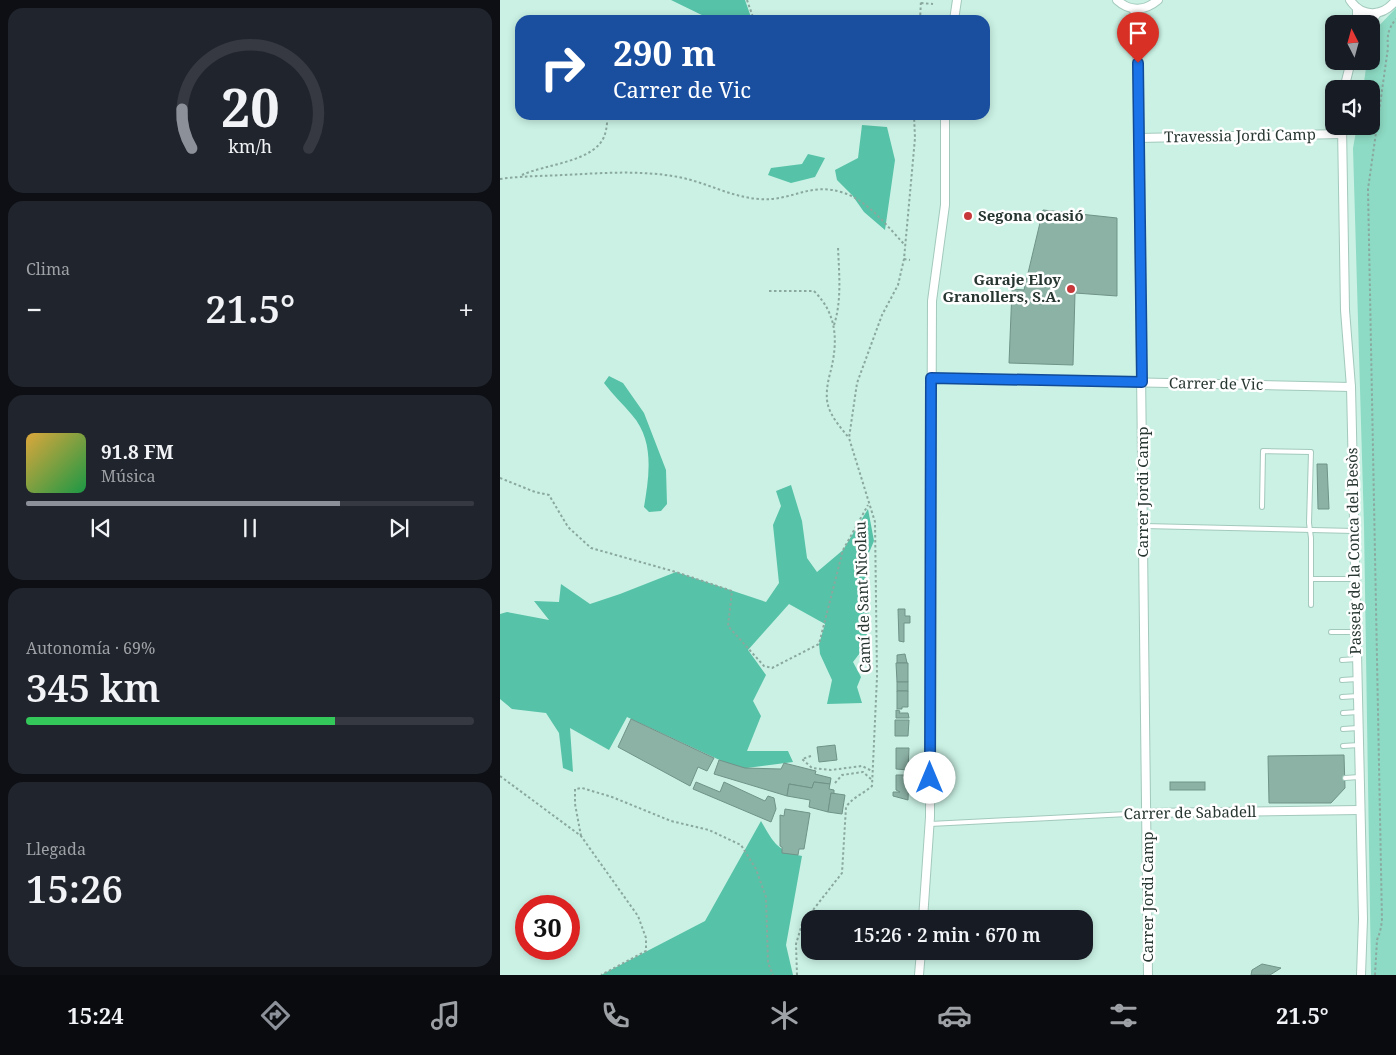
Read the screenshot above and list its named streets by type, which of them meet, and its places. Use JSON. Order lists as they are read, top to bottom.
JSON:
{
  "streets": {
    "street": [
      "Travessia Jordi Camp",
      "Carrer de Vic",
      "Carrer Jordi Camp",
      "Passeig de la Conca del Besòs",
      "Carrer de Sabadell"
    ],
    "path": ["Camí de Sant Nicolau"]
  },
  "crossings": [
    ["Travessia Jordi Camp", "Carrer Jordi Camp"],
    ["Carrer de Vic", "Carrer Jordi Camp"],
    ["Carrer de Vic", "Passeig de la Conca del Besòs"],
    ["Carrer Jordi Camp", "Carrer de Sabadell"],
    ["Passeig de la Conca del Besòs", "Carrer de Sabadell"]
  ],
  "places": ["Segona ocasió", "Garaje Eloy Granollers, S.A."],
  "north": "top",
  "page": {
    "turn": ["290 m", "Carrer de Vic"],
    "tile": [
      "Clima",
      ["Autonomía · 69%", "345 km"],
      ["Llegada", "15:26"]
    ],
    "heat": ["−", "21.5°", "+"],
    "song": ["91.8 FM", "Música"],
    "limit": "30",
    "trip": "15:26 · 2 min · 670 m",
    "tabs": ["15:24", "21.5°"],
    "gauge": ["20", "km/h"]
  }
}
